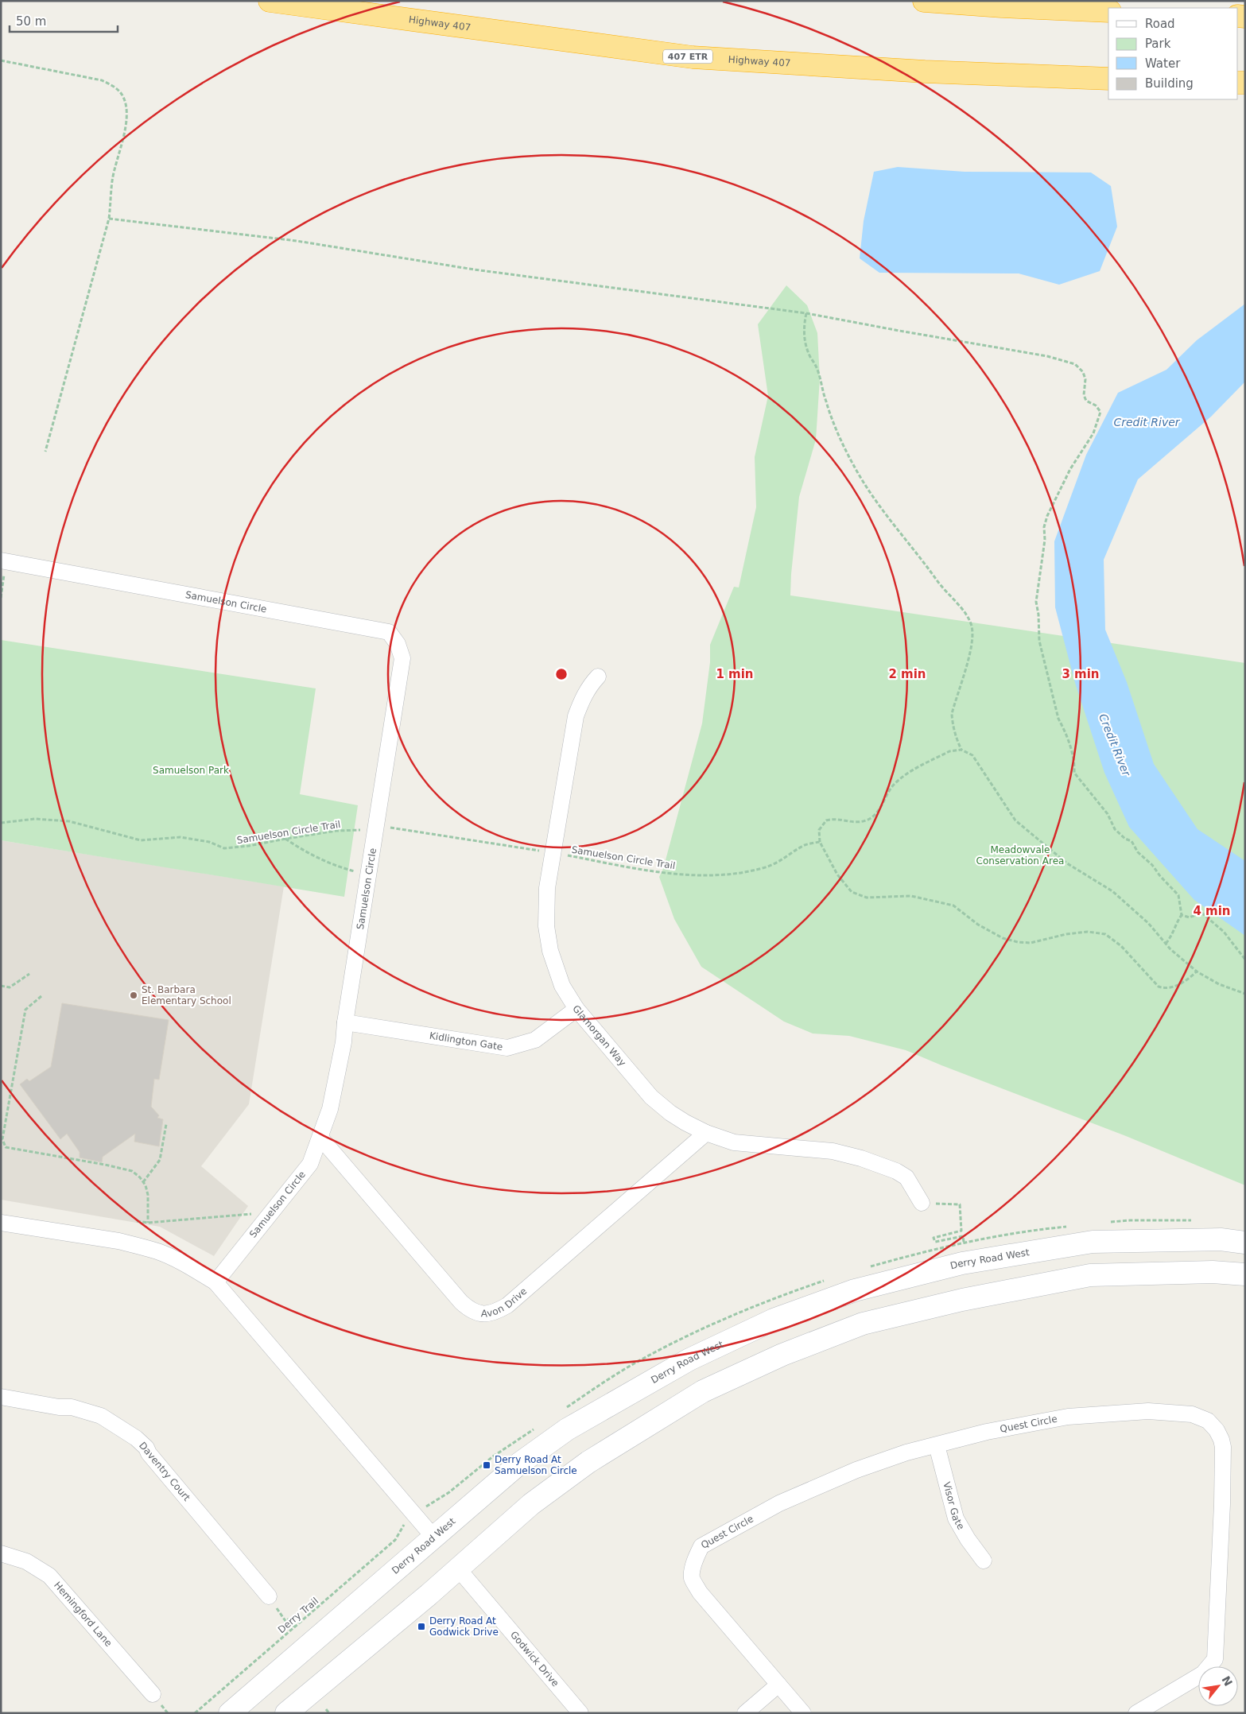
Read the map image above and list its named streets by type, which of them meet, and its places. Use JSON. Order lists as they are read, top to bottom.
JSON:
{
  "streets": {
    "highway": ["Highway 407", "407 ETR"],
    "main road": ["Derry Road West"],
    "street": [
      "Samuelson Circle",
      "Glamorgan Way",
      "Kidlington Gate",
      "Avon Drive",
      "Quest Circle",
      "Daventry Court",
      "Visor Gate",
      "Hemingford Lane",
      "Godwick Drive"
    ],
    "path": ["Samuelson Circle Trail", "Derry Trail"]
  },
  "crossings": [
    ["Samuelson Circle", "Kidlington Gate"],
    ["Samuelson Circle", "Avon Drive"],
    ["Glamorgan Way", "Kidlington Gate"],
    ["Glamorgan Way", "Avon Drive"],
    ["Quest Circle", "Visor Gate"]
  ],
  "water": ["Credit River"],
  "parks": ["Samuelson Park", "Meadowvale Conservation Area"],
  "places": {
    "other": ["St. Barbara Elementary School"],
    "transit": ["Derry Road At Samuelson Circle", "Derry Road At Godwick Drive"]
  },
  "legend": [
    "Road",
    "Park",
    "Water",
    "Building"
  ],
  "scale_bar": "50 m",
  "north": "top right",
  "rings": [
    "1 min",
    "2 min",
    "3 min",
    "4 min"
  ]
}
